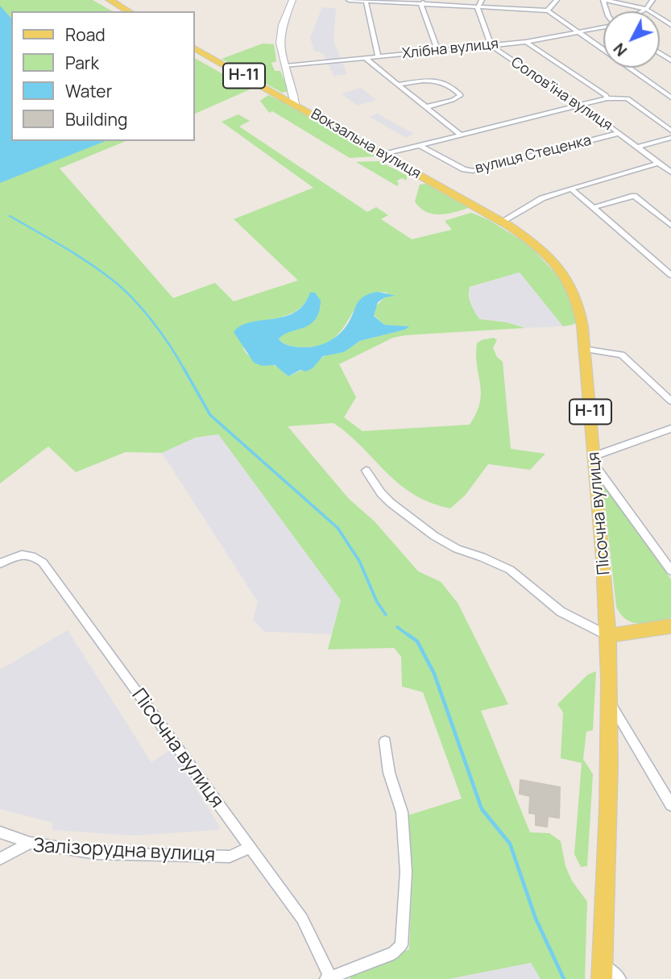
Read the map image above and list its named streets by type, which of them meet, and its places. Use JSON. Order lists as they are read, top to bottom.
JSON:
{
  "streets": {
    "main road": ["Н-11", "Вокзальна вулиця", "Пісочна вулиця"],
    "street": [
      "Хлібна вулиця",
      "Соловʼїна вулиця",
      "вулиця Стеценка",
      "Залізорудна вулиця"
    ]
  },
  "crossings": [
    ["Хлібна вулиця", "Соловʼїна вулиця"],
    ["Хлібна вулиця", "Вокзальна вулиця"],
    ["Н-11", "Вокзальна вулиця"],
    ["Соловʼїна вулиця", "вулиця Стеценка"],
    ["Вокзальна вулиця", "Пісочна вулиця"],
    ["Пісочна вулиця", "Залізорудна вулиця"]
  ],
  "legend": [
    "Road",
    "Park",
    "Water",
    "Building"
  ],
  "north": "bottom left"
}
